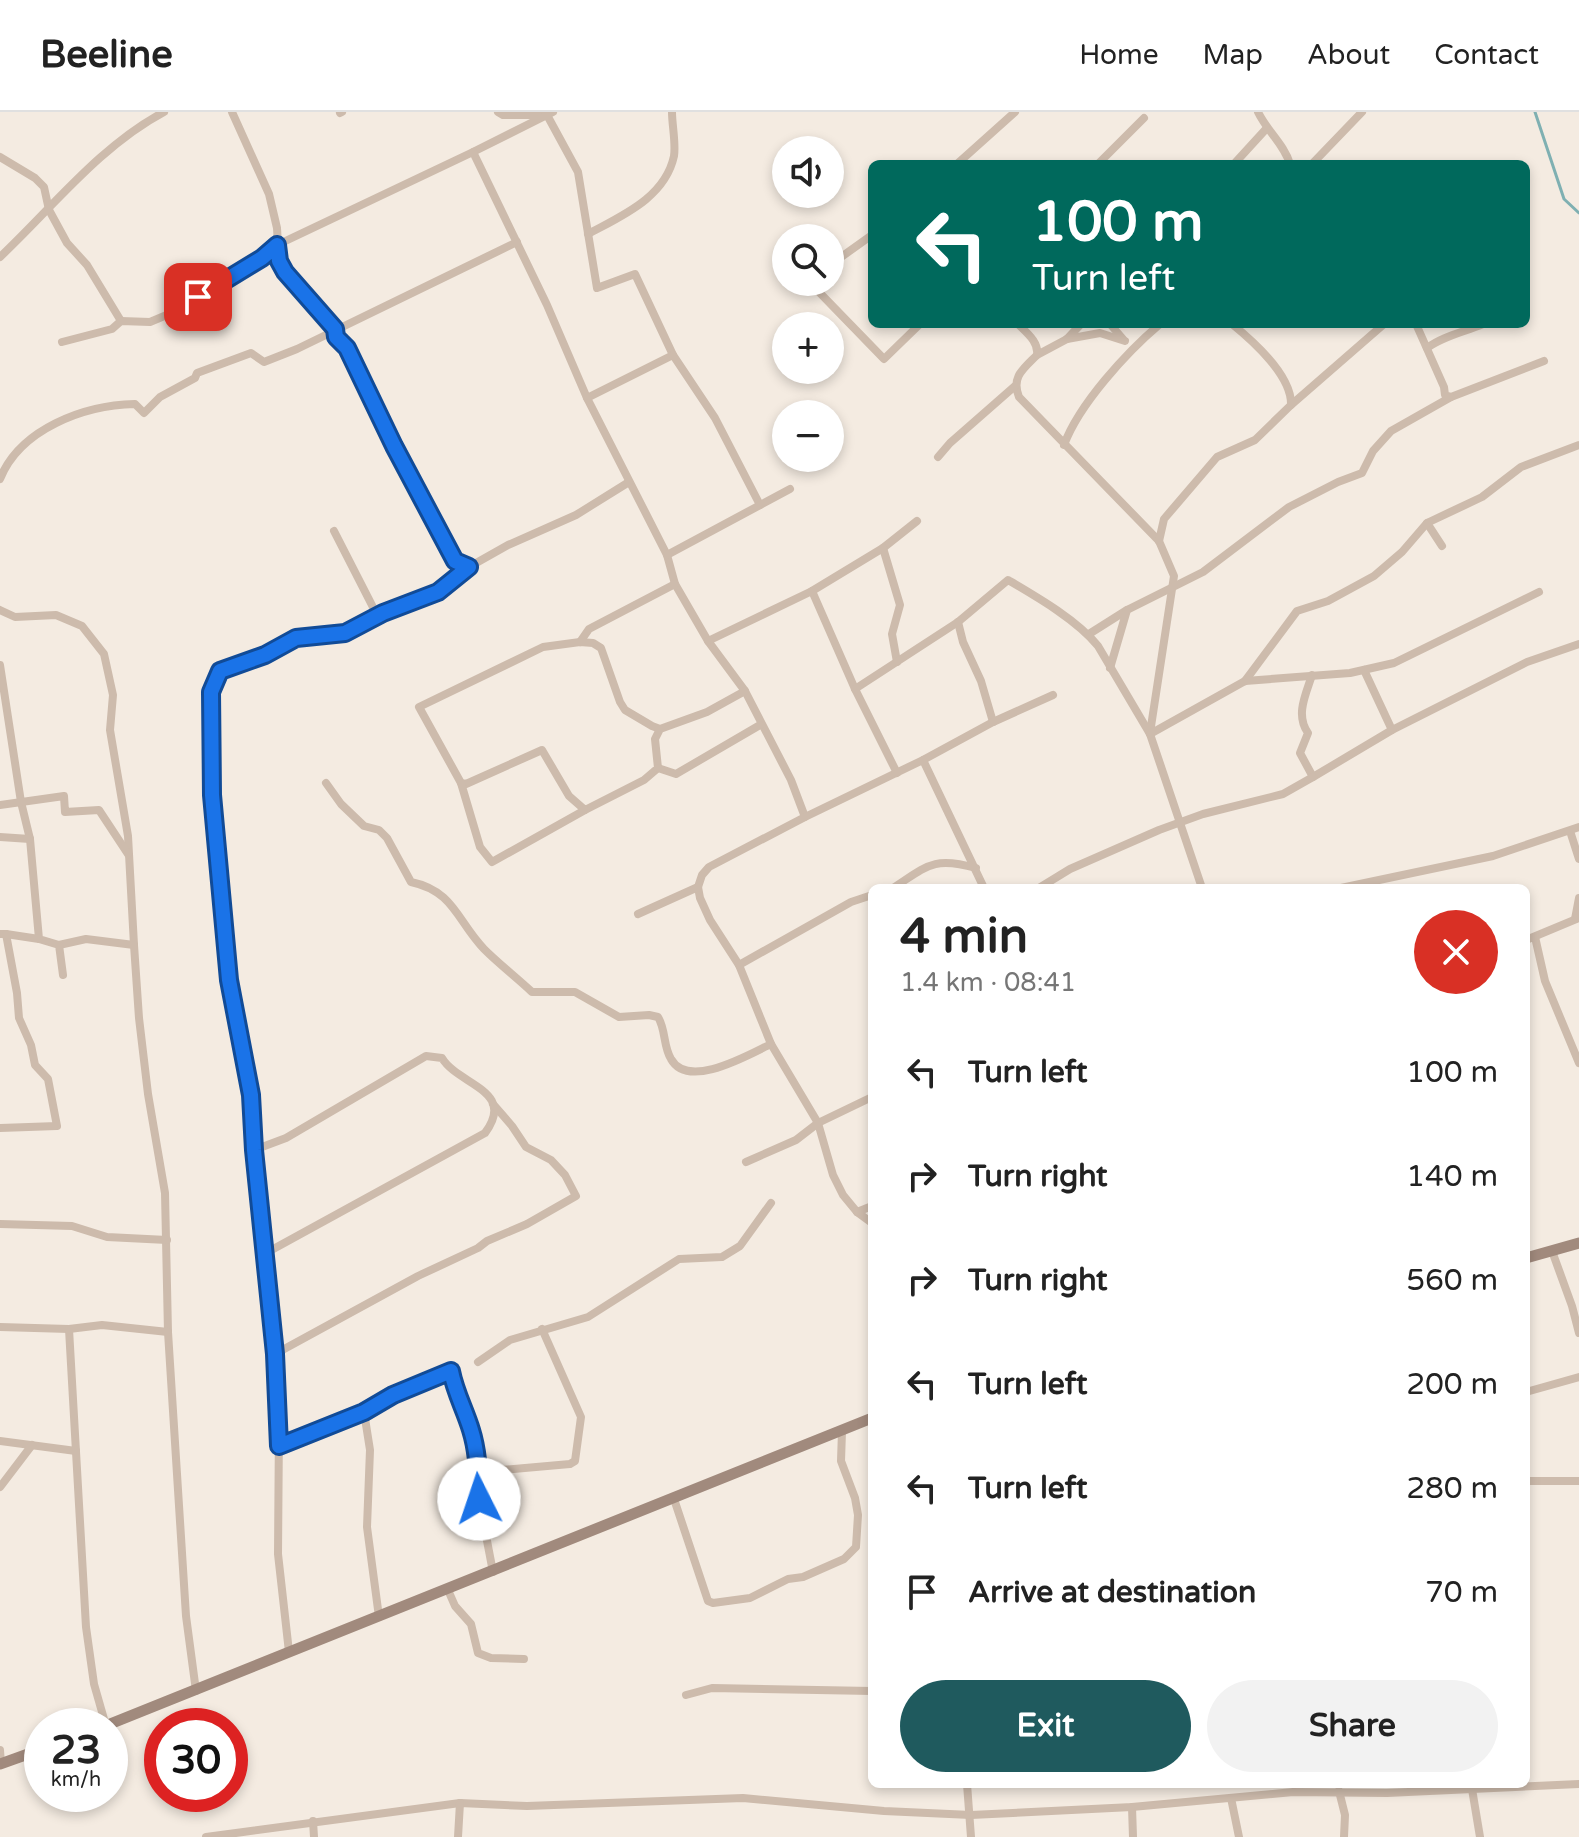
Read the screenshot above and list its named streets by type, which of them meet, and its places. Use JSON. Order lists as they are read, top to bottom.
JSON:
{
  "page": {
    "header": "Beeline",
    "nav": [
      "Home",
      "Map",
      "About",
      "Contact"
    ],
    "map_buttons": ["+", "−"],
    "turn": ["100 m", "Turn left"],
    "heading": ["4 min", "1.4 km · 08:41"],
    "list": [
      {
        "name": "Turn left",
        "value": "100 m"
      },
      {
        "name": "Turn right",
        "value": "140 m"
      },
      {
        "name": "Turn right",
        "value": "560 m"
      },
      {
        "name": "Turn left",
        "value": "200 m"
      },
      {
        "name": "Turn left",
        "value": "280 m"
      },
      {
        "name": "Arrive at destination",
        "value": "70 m"
      }
    ],
    "buttons": ["Exit", "Share"],
    "speed": "23 km/h",
    "limit": "30"
  }
}
